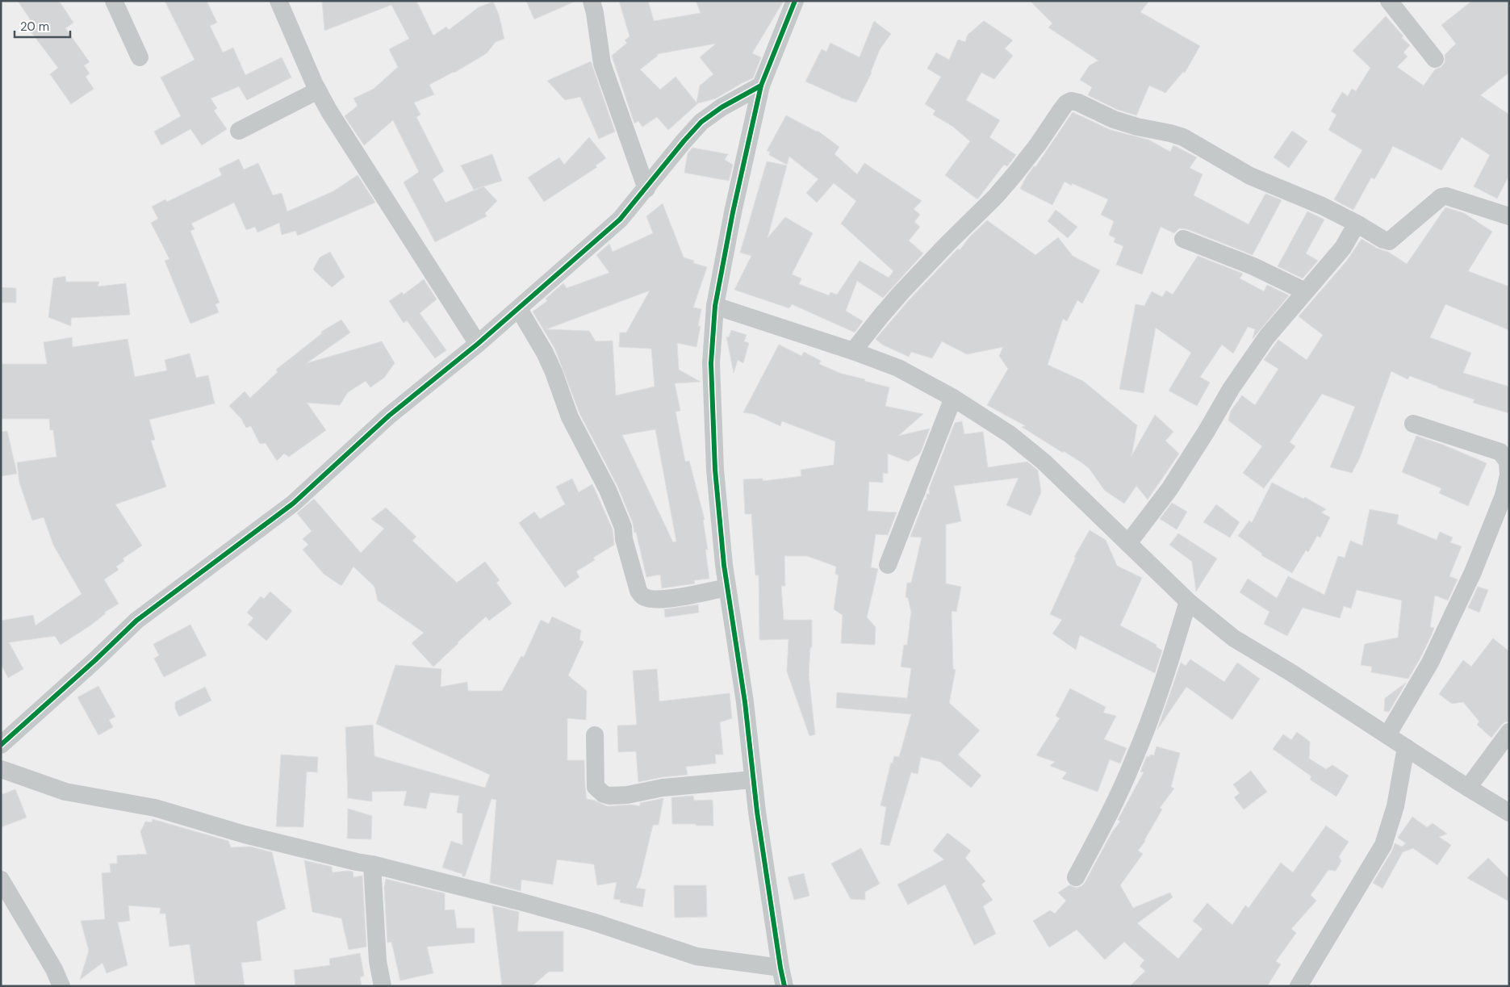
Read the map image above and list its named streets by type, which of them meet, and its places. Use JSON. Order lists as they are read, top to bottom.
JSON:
{
  "scale_bar": "20 m"
}
